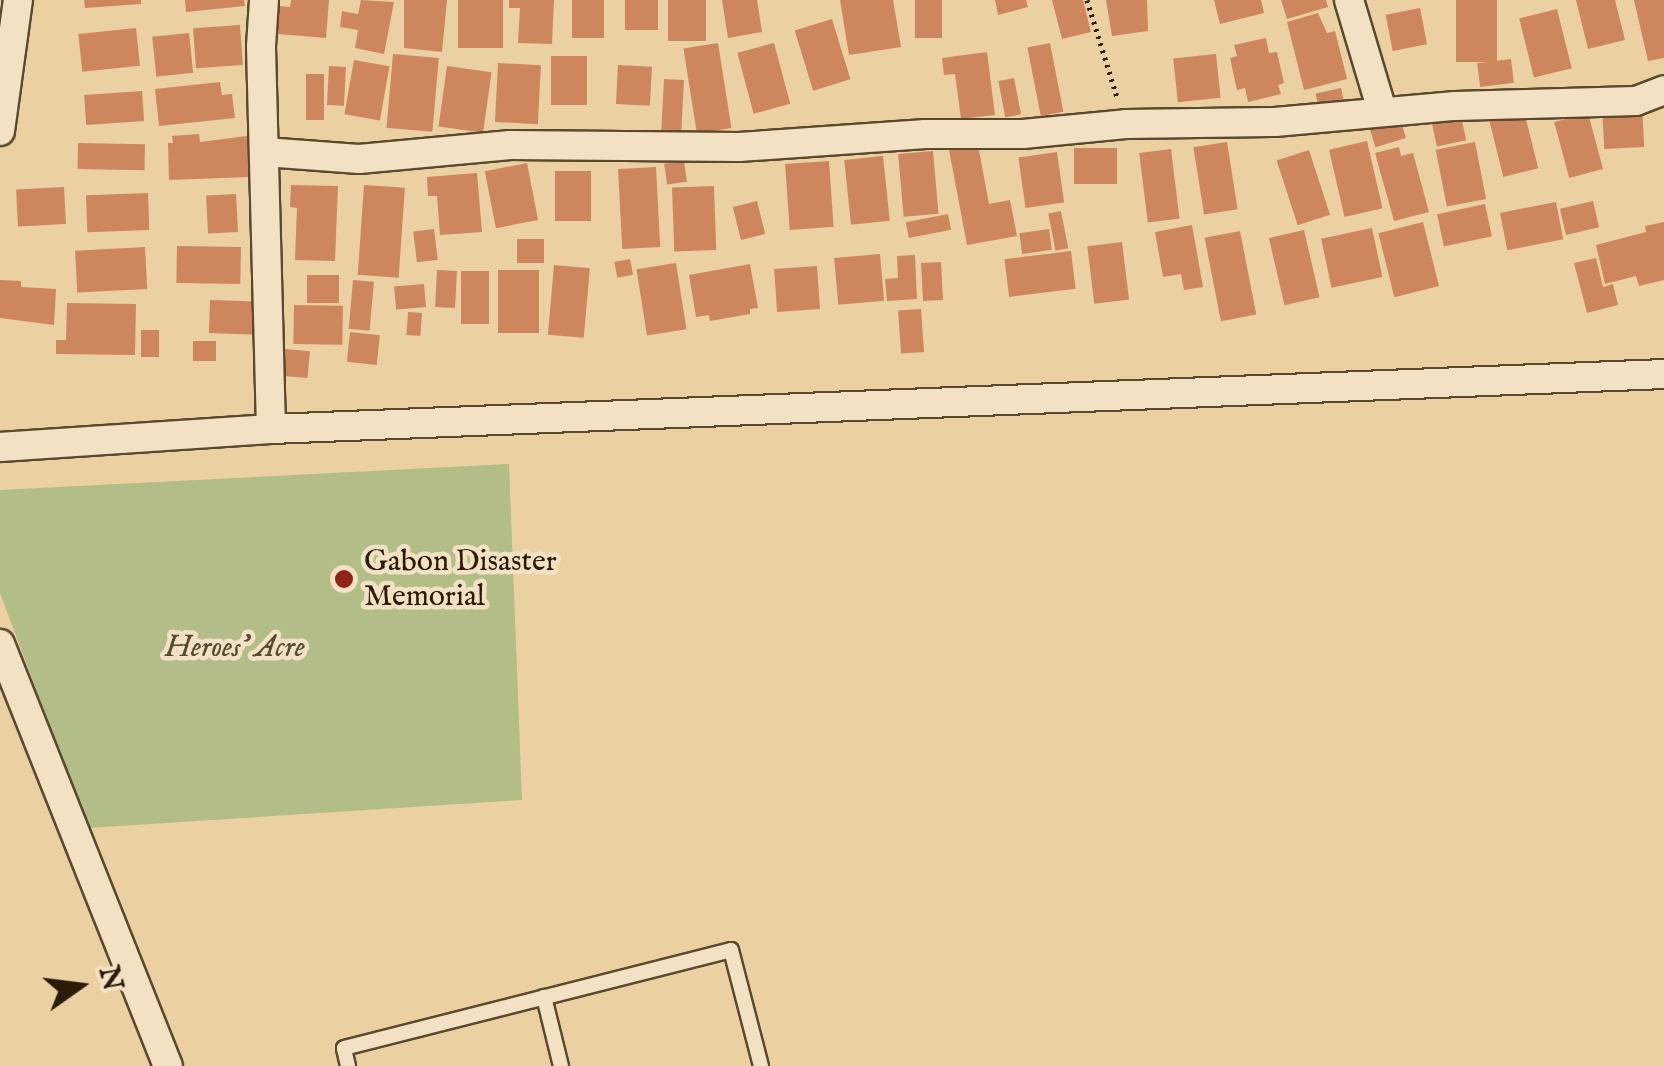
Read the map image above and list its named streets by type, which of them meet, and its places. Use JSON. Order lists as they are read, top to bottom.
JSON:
{
  "parks": ["Heroes' Acre"],
  "places": ["Gabon Disaster Memorial"],
  "north": "right"
}
